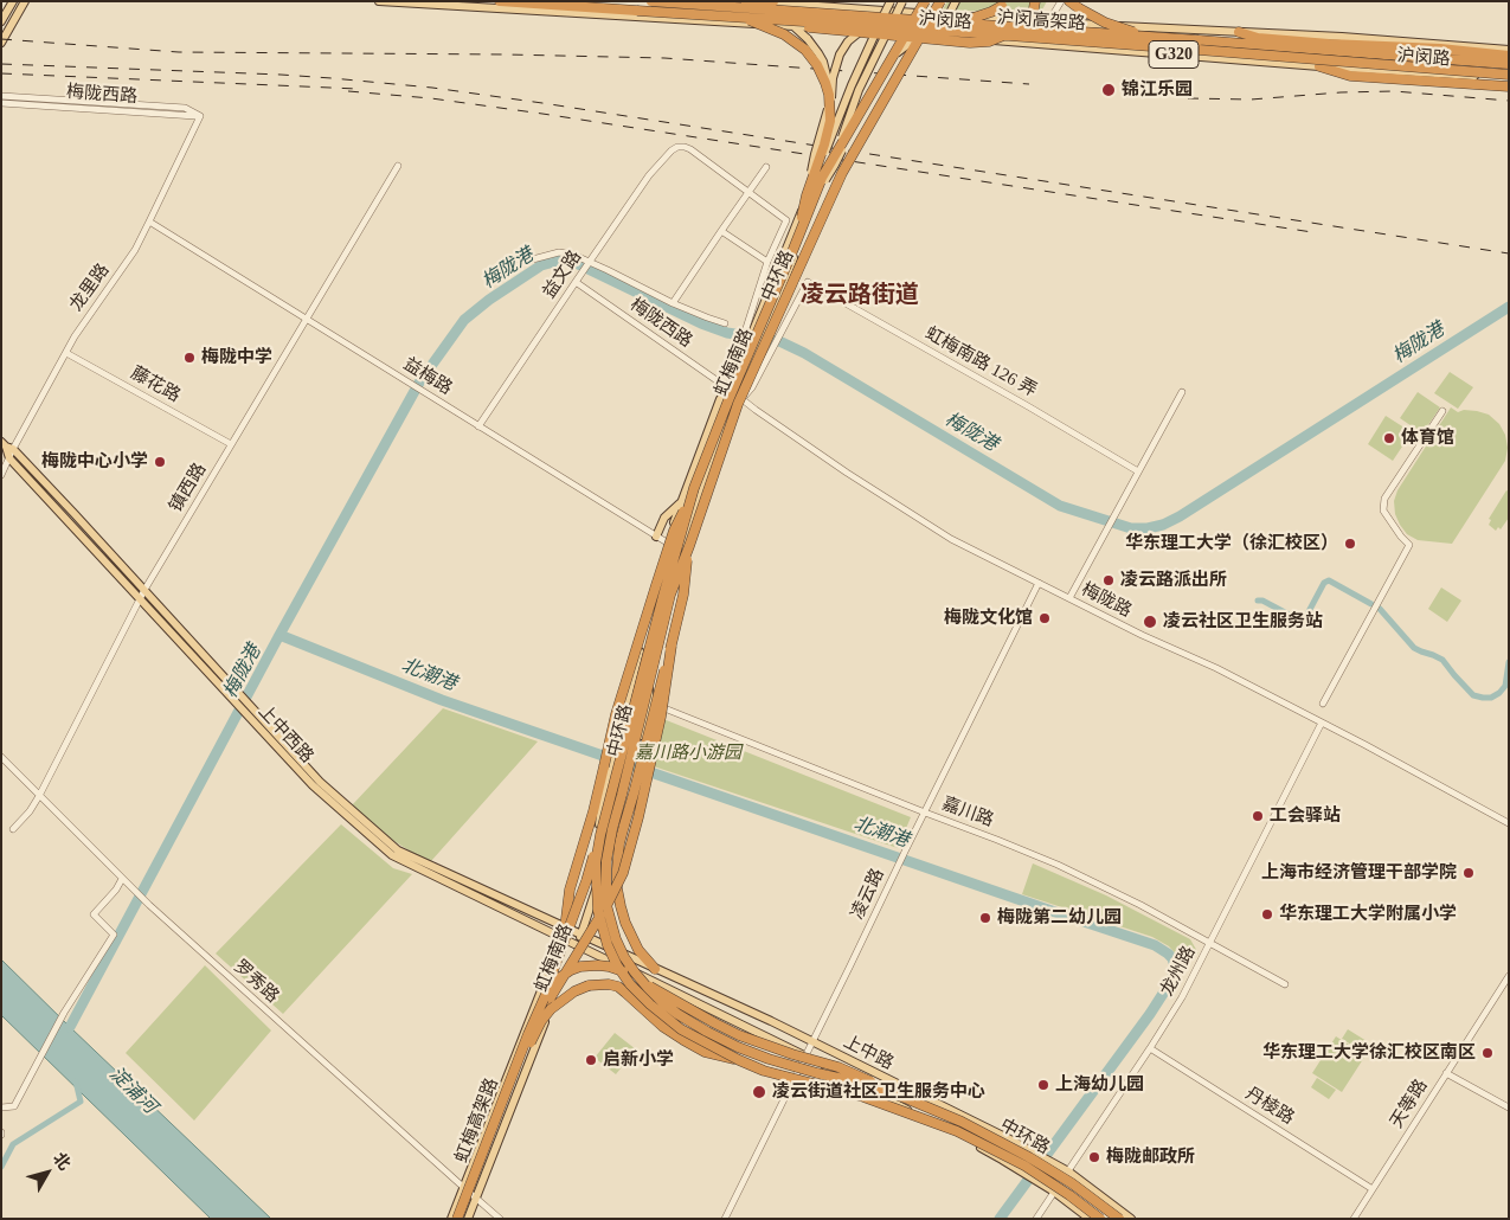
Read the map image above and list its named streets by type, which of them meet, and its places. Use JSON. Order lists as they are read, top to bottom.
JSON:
{
  "streets": {
    "highway": ["沪闵高架路", "中环路", "虹梅高架路"],
    "main road": [
      "沪闵路",
      "G320",
      "虹梅南路",
      "上中西路",
      "上中路"
    ],
    "street": [
      "梅陇西路",
      "益文路",
      "龙里路",
      "虹梅南路 126 弄",
      "益梅路",
      "藤花路",
      "镇西路",
      "梅陇路",
      "嘉川路",
      "凌云路",
      "龙州路",
      "罗秀路",
      "天等路",
      "丹棱路"
    ]
  },
  "crossings": [
    ["沪闵路", "沪闵高架路"],
    ["梅陇西路", "益文路"],
    ["梅陇西路", "龙里路"],
    ["梅陇西路", "虹梅南路"],
    ["益文路", "益梅路"],
    ["中环路", "虹梅南路"],
    ["中环路", "益梅路"],
    ["龙里路", "益梅路"],
    ["龙里路", "藤花路"],
    ["龙里路", "上中西路"],
    ["虹梅南路", "虹梅南路 126 弄"],
    ["虹梅南路", "益梅路"],
    ["虹梅南路", "梅陇路"],
    ["虹梅南路", "上中西路"],
    ["虹梅南路", "嘉川路"],
    ["虹梅南路", "罗秀路"],
    ["虹梅南路", "上中路"],
    ["虹梅南路 126 弄", "梅陇路"],
    ["益梅路", "镇西路"],
    ["藤花路", "镇西路"],
    ["镇西路", "上中西路"],
    ["镇西路", "罗秀路"],
    ["梅陇路", "凌云路"],
    ["梅陇路", "龙州路"],
    ["上中西路", "上中路"],
    ["嘉川路", "凌云路"],
    ["嘉川路", "龙州路"],
    ["凌云路", "上中路"],
    ["龙州路", "上中路"],
    ["龙州路", "丹棱路"],
    ["天等路", "丹棱路"]
  ],
  "districts": ["凌云路街道"],
  "water": ["梅陇港", "北潮港", "淀浦河"],
  "parks": ["嘉川路小游园"],
  "places": [
    "锦江乐园",
    "梅陇中学",
    "体育馆",
    "梅陇中心小学",
    "华东理工大学（徐汇校区）",
    "凌云路派出所",
    "梅陇文化馆",
    "凌云社区卫生服务站",
    "工会驿站",
    "上海市经济管理干部学院",
    "华东理工大学附属小学",
    "梅陇第二幼儿园",
    "华东理工大学徐汇校区南区",
    "启新小学",
    "上海幼儿园",
    "凌云街道社区卫生服务中心",
    "梅陇邮政所"
  ],
  "north": "top right"
}
